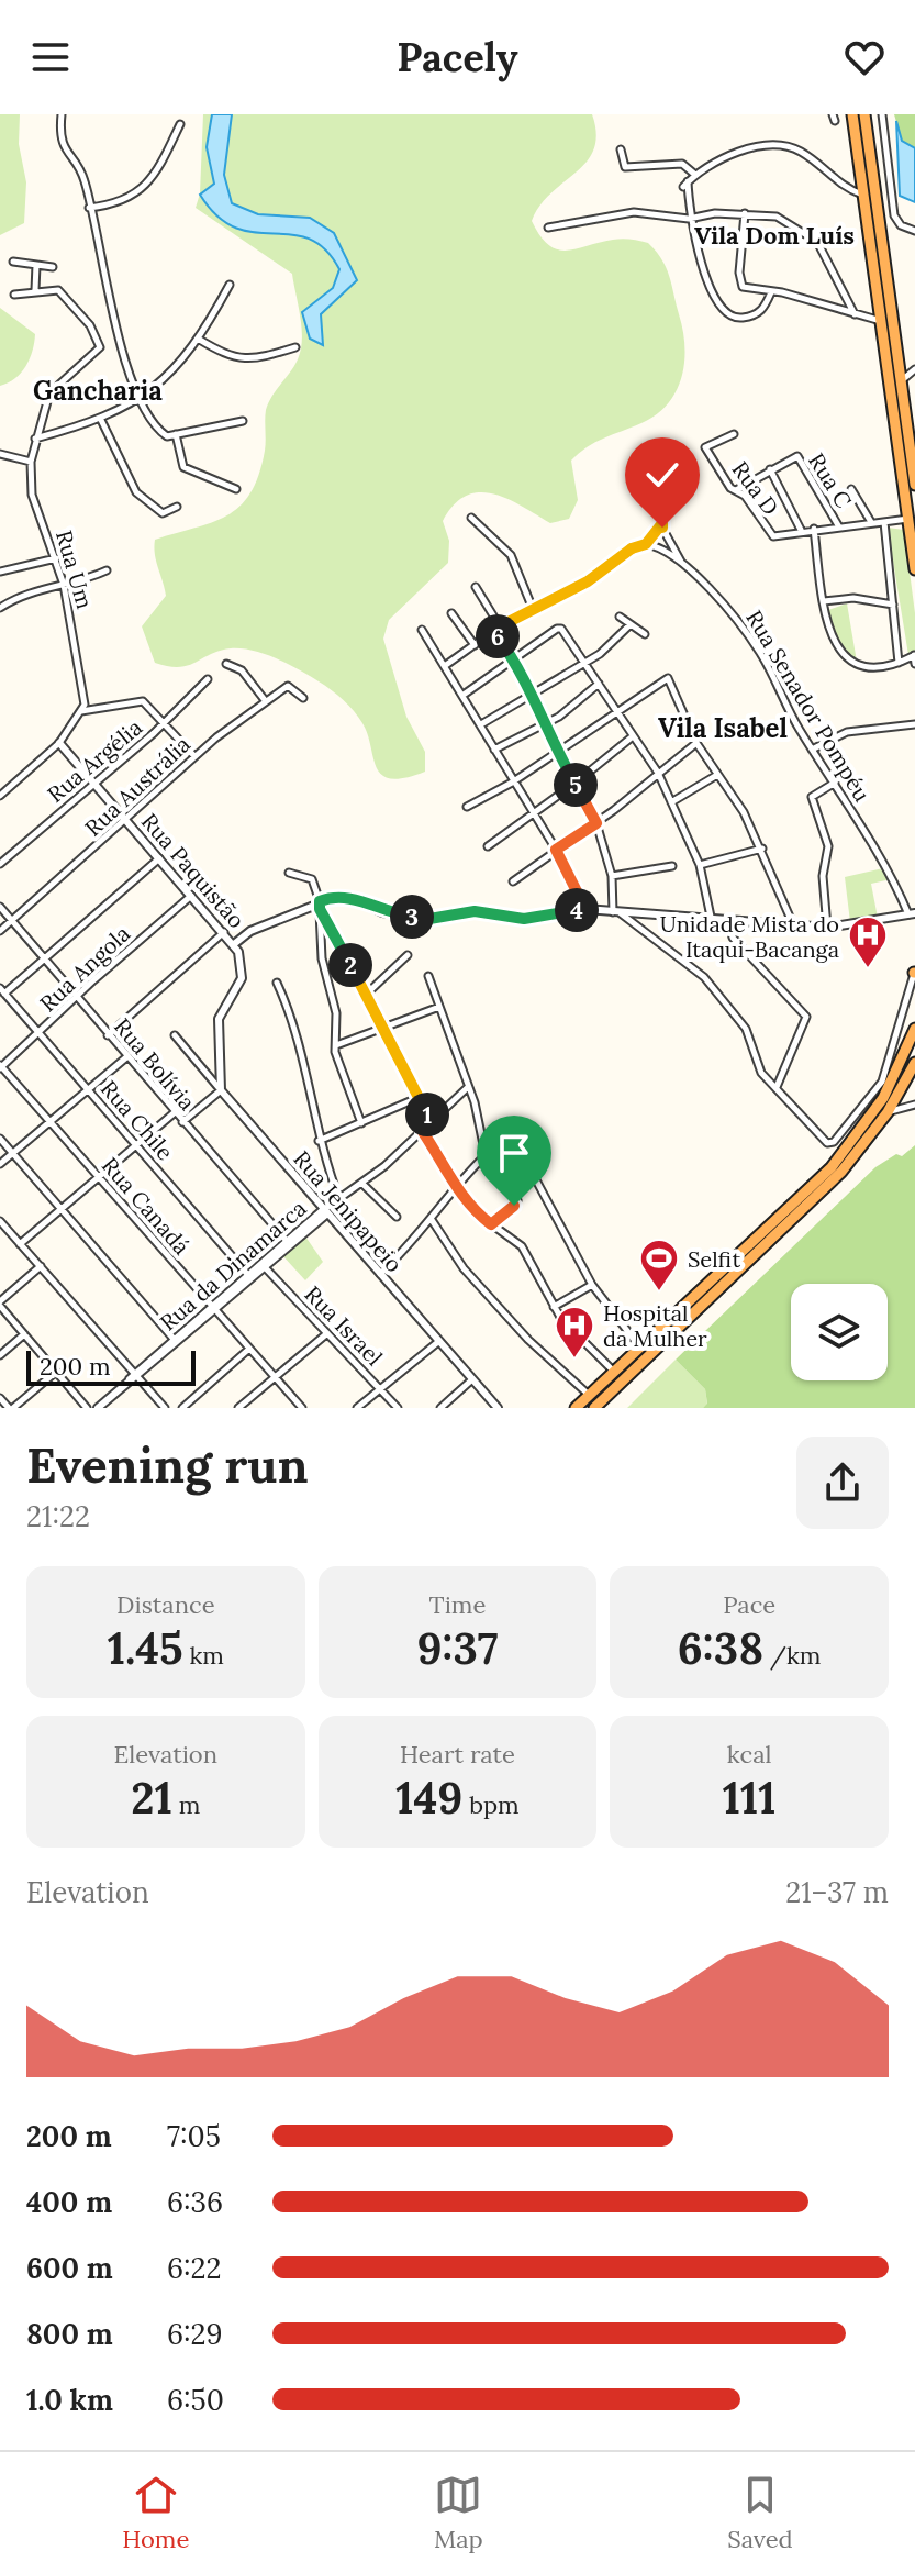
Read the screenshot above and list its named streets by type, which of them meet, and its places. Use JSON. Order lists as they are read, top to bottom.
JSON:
{
  "streets": {
    "street": [
      "Rua C",
      "Rua D",
      "Rua Um",
      "Rua Senador Pompéu",
      "Rua Argélia",
      "Rua Austrália",
      "Rua Paquistão",
      "Rua Angola",
      "Rua Bolívia",
      "Rua Chile",
      "Rua Canadá",
      "Rua Jenipapeio",
      "Rua da Dinamarca",
      "Rua Israel"
    ]
  },
  "crossings": [
    ["Rua C", "Rua D"],
    ["Rua Argélia", "Rua Paquistão"],
    ["Rua Austrália", "Rua Paquistão"],
    ["Rua Austrália", "Rua Bolívia"],
    ["Rua Paquistão", "Rua Angola"],
    ["Rua Paquistão", "Rua Jenipapeio"],
    ["Rua Angola", "Rua Bolívia"],
    ["Rua Angola", "Rua Chile"],
    ["Rua Angola", "Rua Canadá"],
    ["Rua Bolívia", "Rua da Dinamarca"],
    ["Rua Chile", "Rua da Dinamarca"],
    ["Rua Canadá", "Rua da Dinamarca"],
    ["Rua Jenipapeio", "Rua da Dinamarca"],
    ["Rua da Dinamarca", "Rua Israel"]
  ],
  "districts": ["Vila Dom Luís", "Gancharia", "Vila Isabel"],
  "places": {
    "hospital": ["Unidade Mista do Itaqui-Bacanga", "Hospital da Mulher"],
    "sports": ["Selfit"]
  },
  "scale_bar": "200 m",
  "page": {
    "header": "Pacely",
    "pins": [
      "6",
      "5",
      "4",
      "3",
      "2",
      "1"
    ],
    "scale": "200 m",
    "heading": ["Evening run", "21:22"],
    "stats": [
      ["Distance", "1.45 km"],
      ["Time", "9:37"],
      ["Pace", "6:38 /km"],
      ["Elevation", "21 m"],
      ["Heart rate", "149 bpm"],
      ["kcal", "111"]
    ],
    "chart": ["Elevation", "21–37 m"],
    "list": [
      {
        "name": "200 m",
        "note": "7:05"
      },
      {
        "name": "400 m",
        "note": "6:36"
      },
      {
        "name": "600 m",
        "note": "6:22"
      },
      {
        "name": "800 m",
        "note": "6:29"
      },
      {
        "name": "1.0 km",
        "note": "6:50"
      }
    ],
    "tabs": ["Home", "Map", "Saved"]
  }
}
